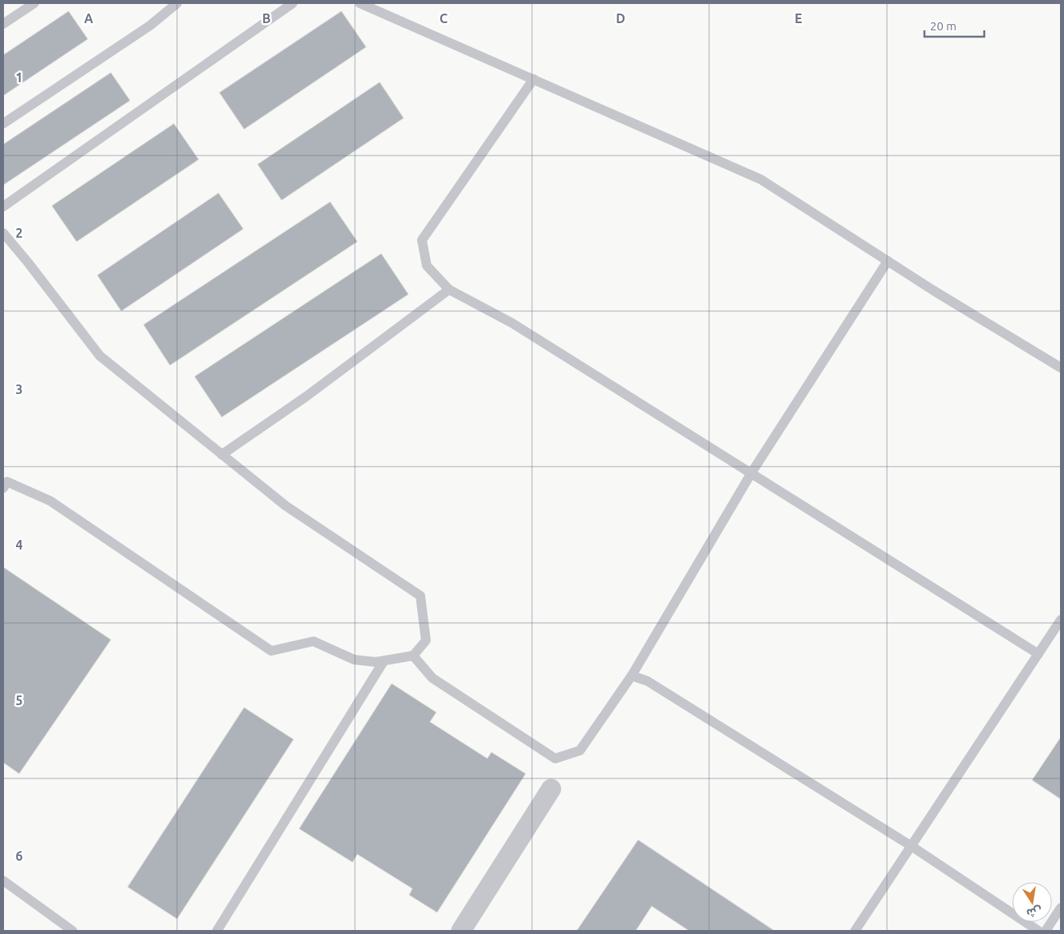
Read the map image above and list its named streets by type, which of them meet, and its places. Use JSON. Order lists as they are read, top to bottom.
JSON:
{
  "scale_bar": "20 m",
  "north": "bottom",
  "grid": {
    "columns": [
      "A",
      "B",
      "C",
      "D",
      "E"
    ],
    "rows": [
      "1",
      "2",
      "3",
      "4",
      "5",
      "6"
    ]
  }
}
